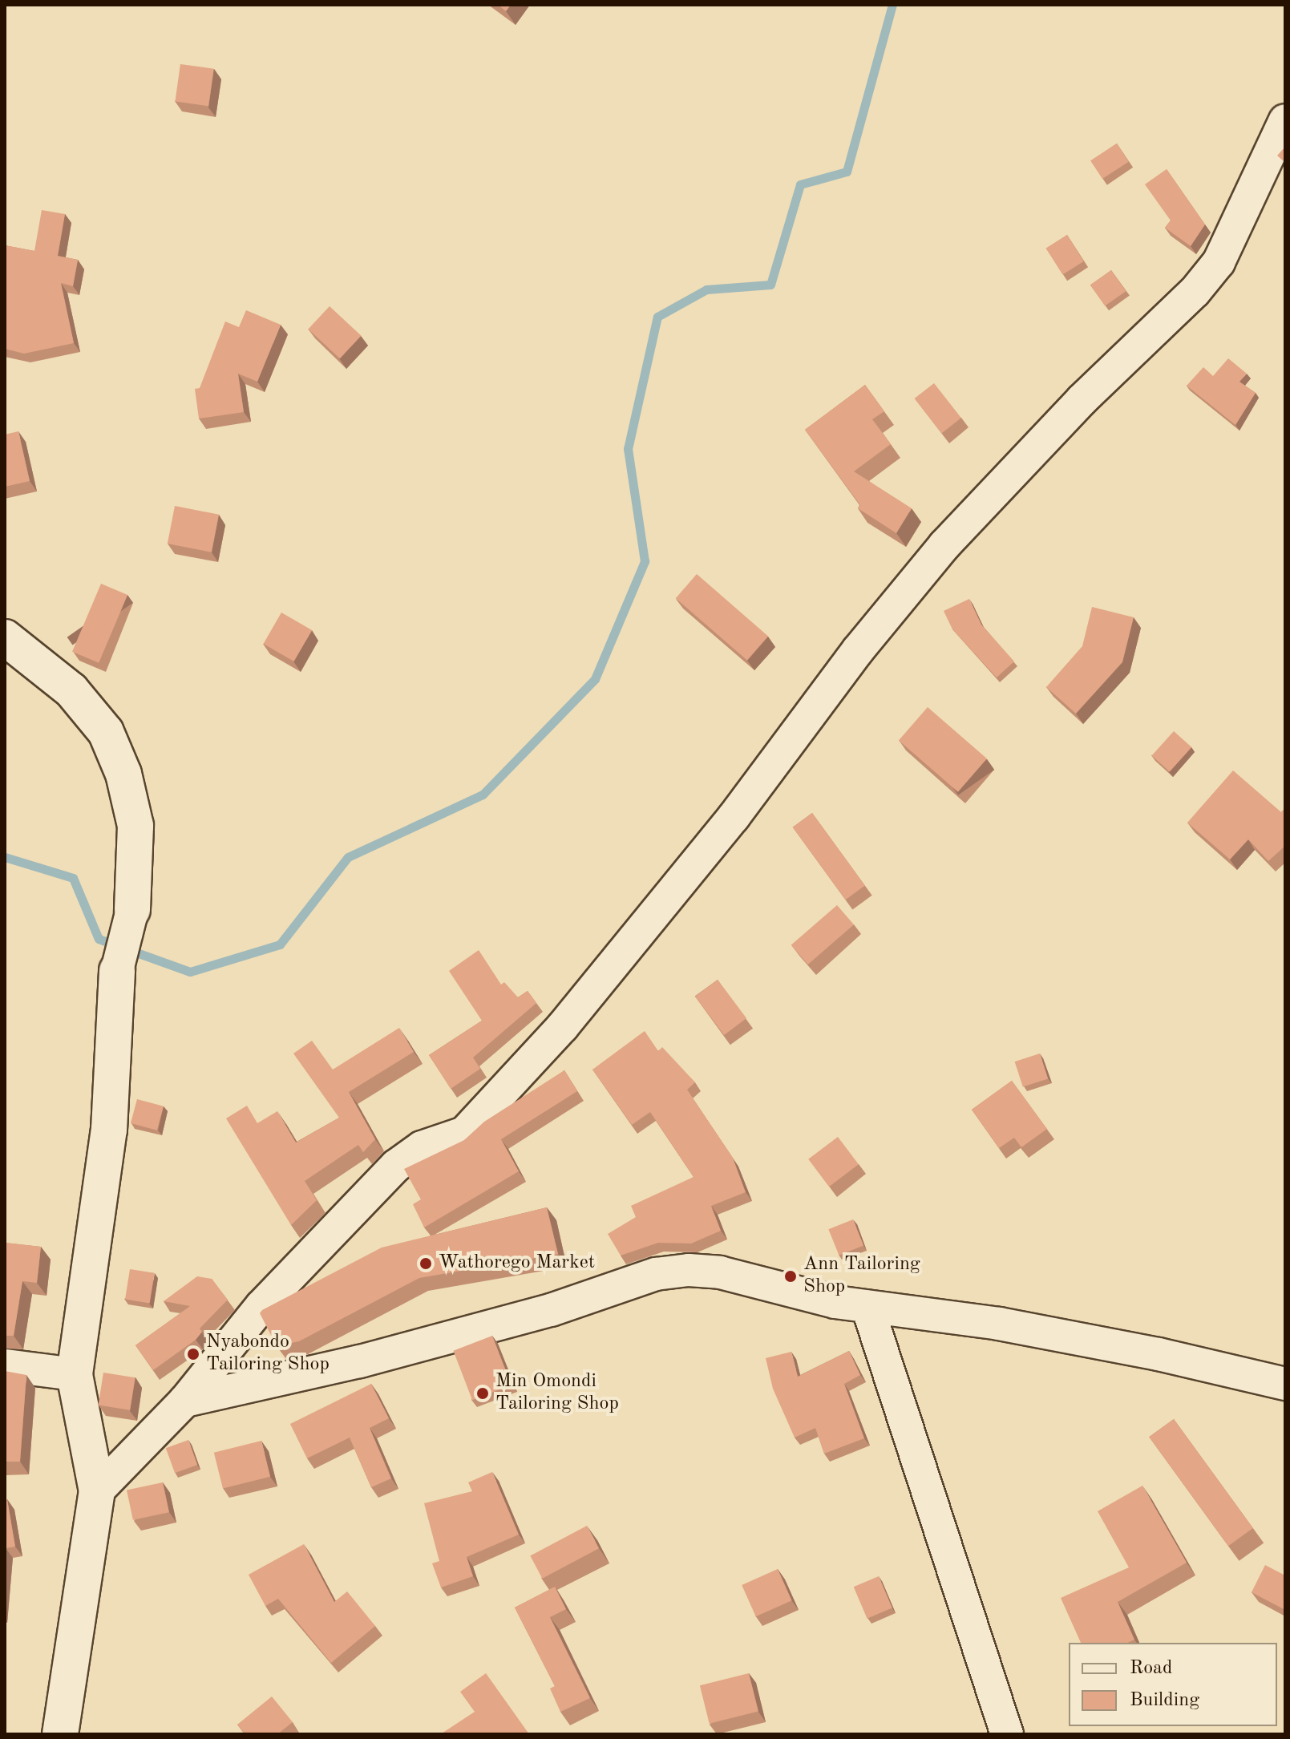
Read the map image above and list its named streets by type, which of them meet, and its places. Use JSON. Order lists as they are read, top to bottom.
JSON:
{
  "places": [
    "Wathorego Market",
    "Ann Tailoring Shop",
    "Nyabondo Tailoring Shop",
    "Min Omondi Tailoring Shop"
  ],
  "legend": ["Road", "Building"]
}
